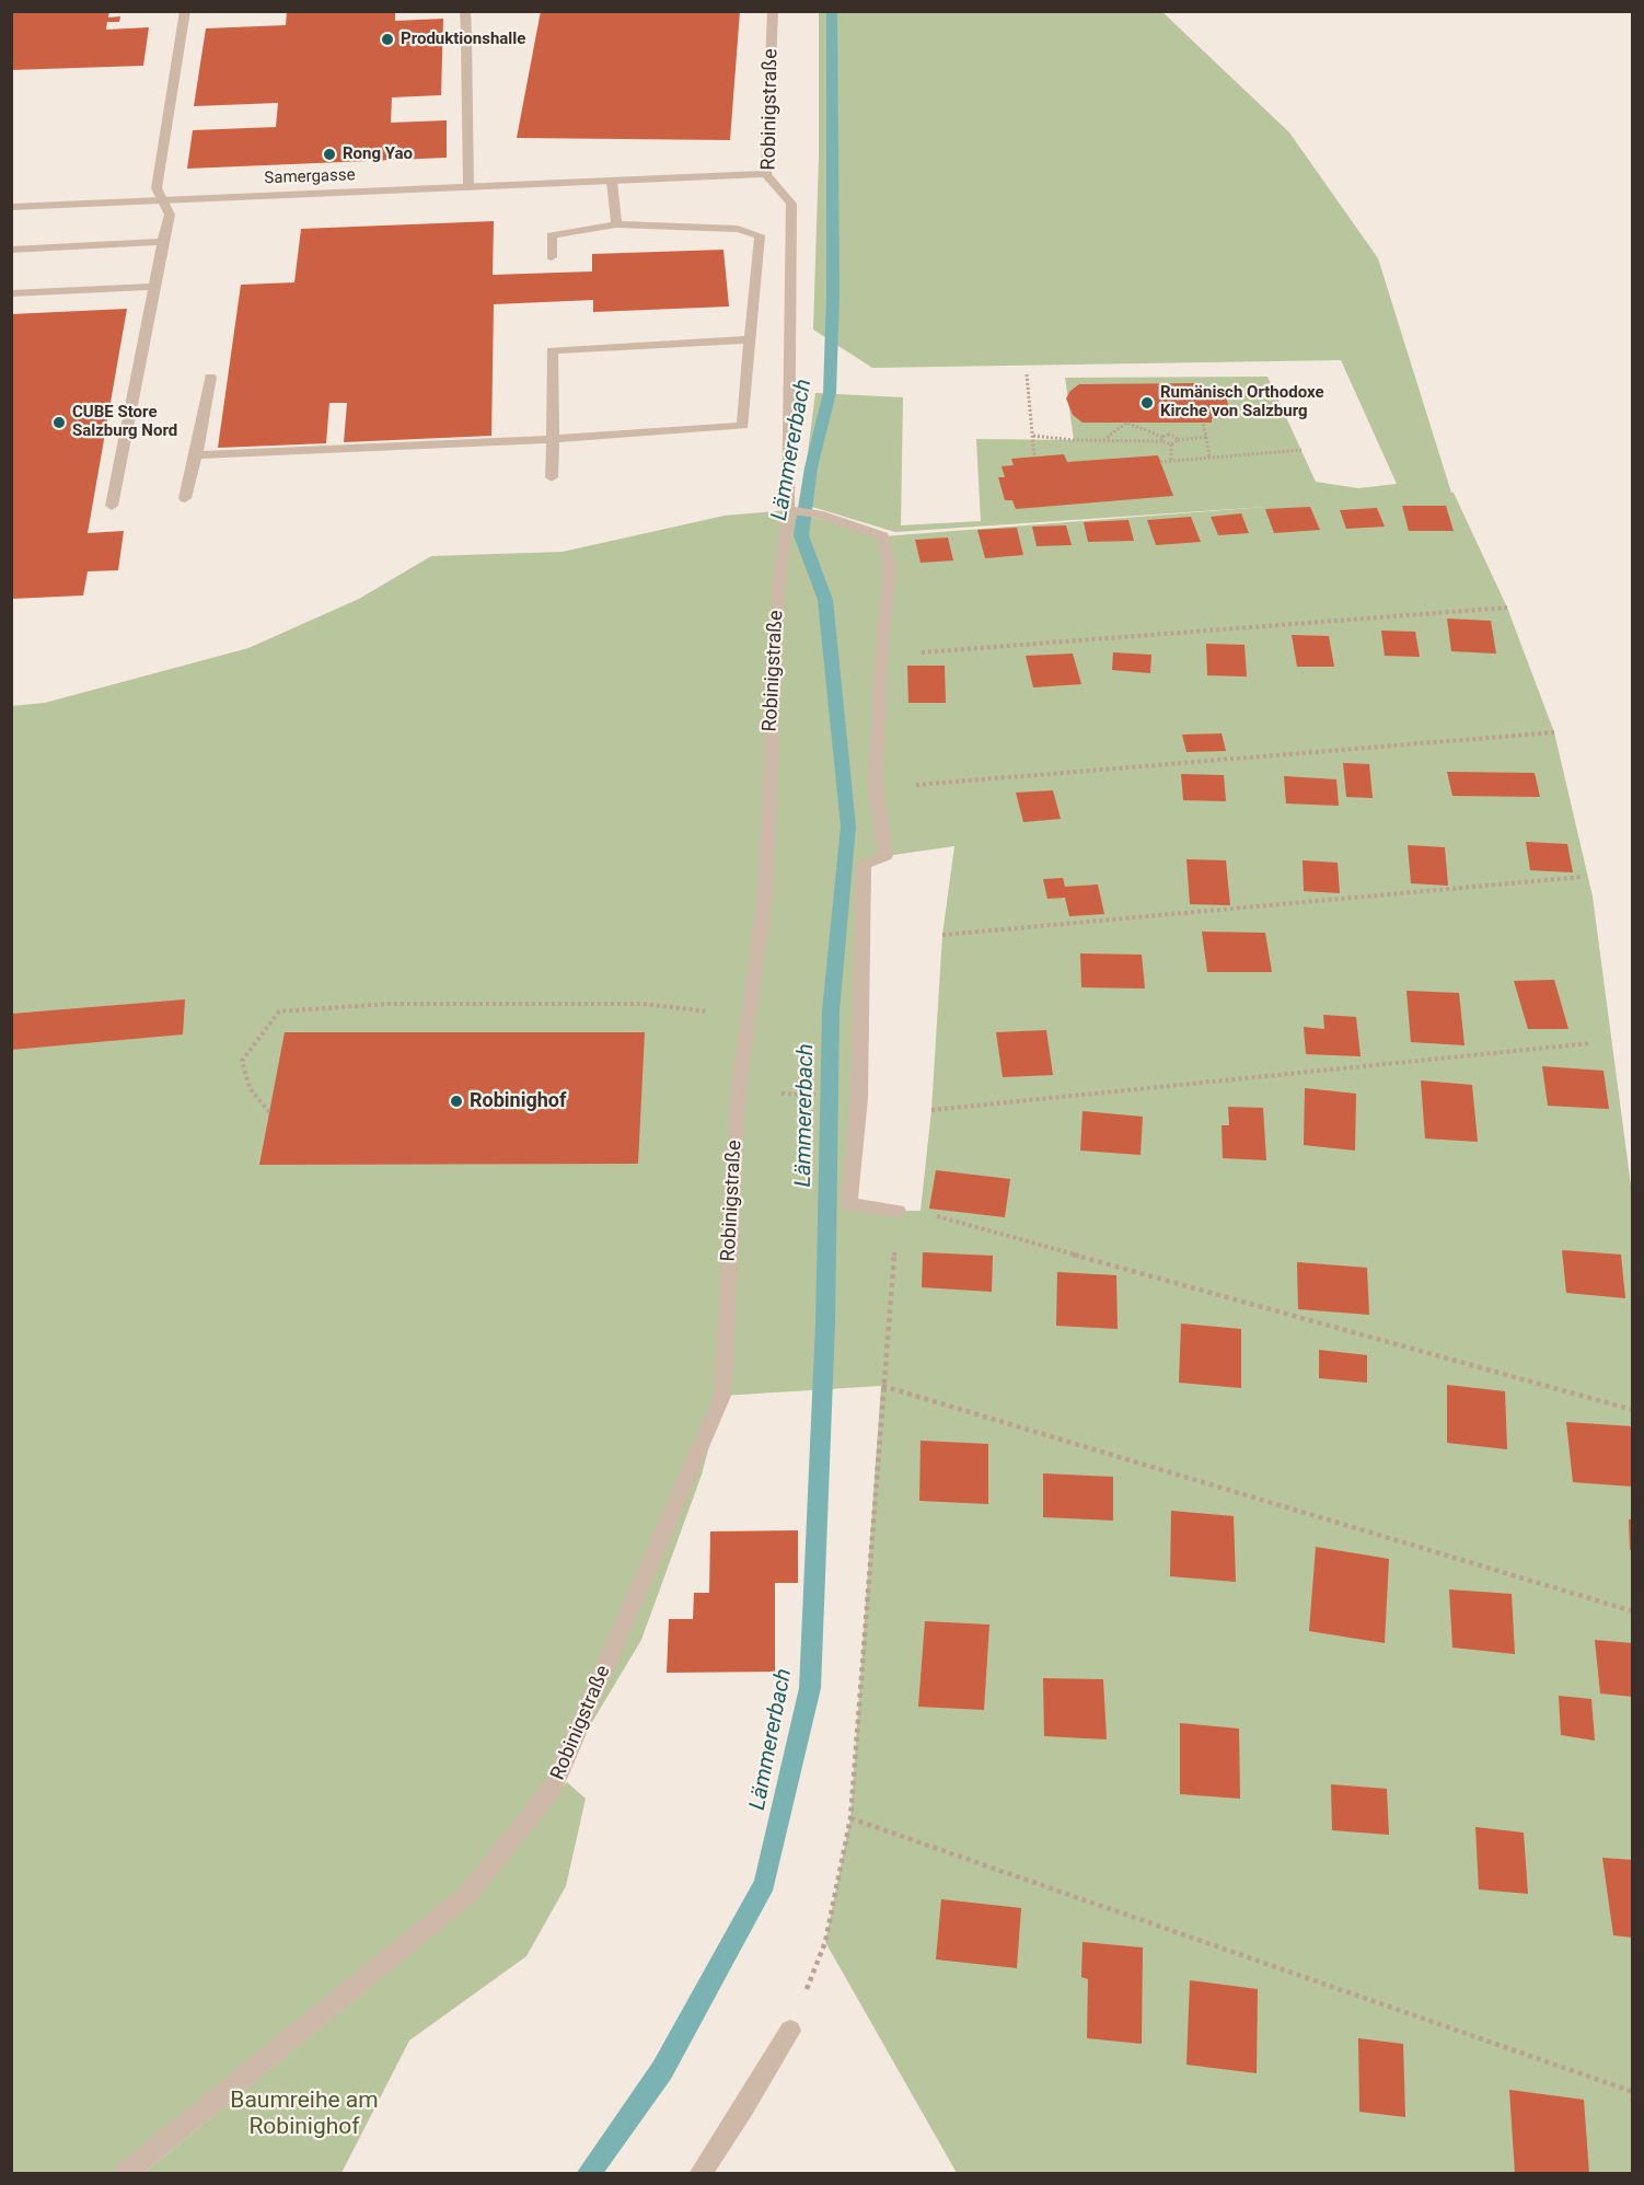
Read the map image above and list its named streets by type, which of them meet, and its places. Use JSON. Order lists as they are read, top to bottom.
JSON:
{
  "streets": {
    "street": ["Robinigstraße", "Samergasse"]
  },
  "crossings": [
    ["Robinigstraße", "Samergasse"]
  ],
  "water": ["Lämmererbach"],
  "parks": ["Baumreihe am Robinighof"],
  "places": [
    "Produktionshalle",
    "Rong Yao",
    "Rumänisch Orthodoxe Kirche von Salzburg",
    "CUBE Store Salzburg Nord",
    "Robinighof"
  ]
}
